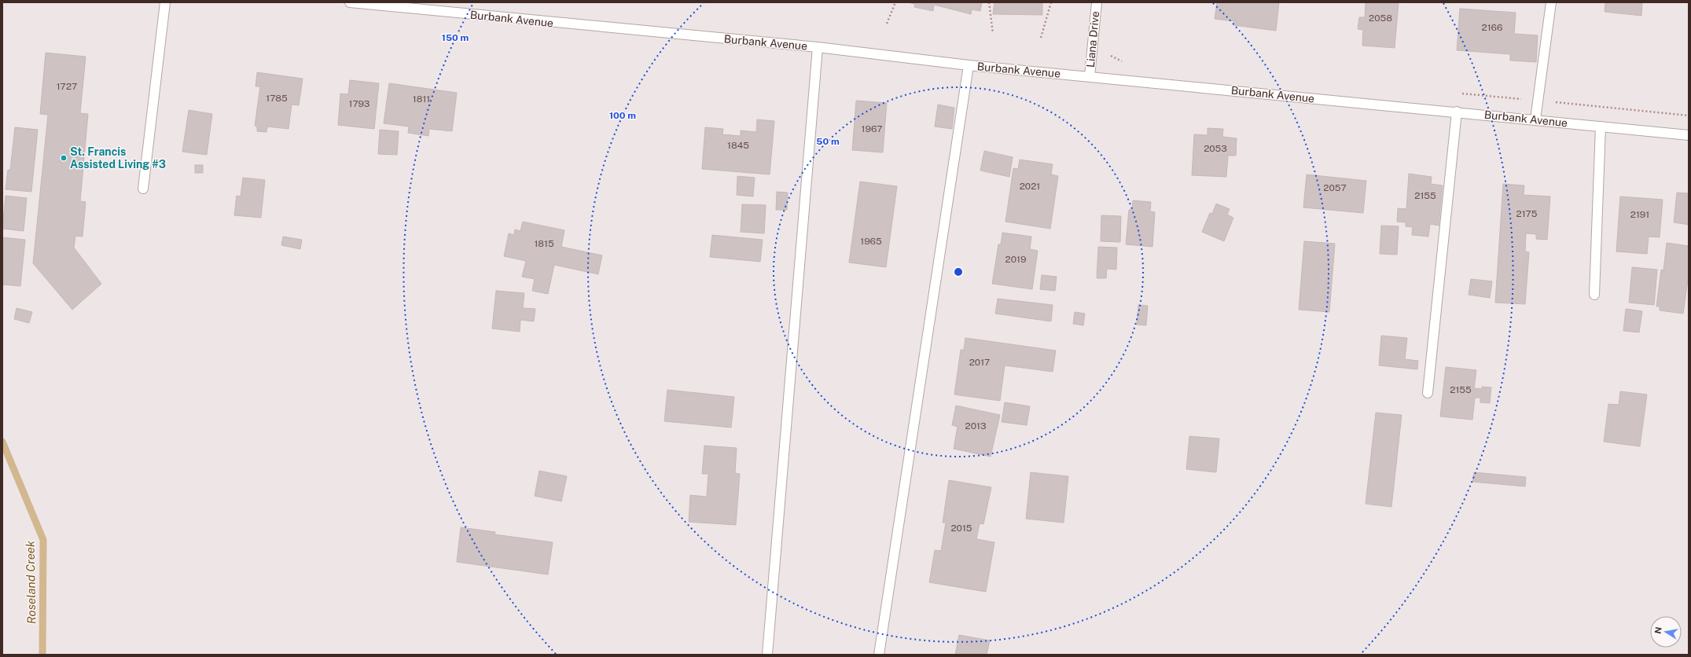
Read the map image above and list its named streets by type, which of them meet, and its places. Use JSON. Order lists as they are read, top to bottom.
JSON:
{
  "streets": {
    "street": ["Burbank Avenue", "Liana Drive"]
  },
  "crossings": [
    ["Burbank Avenue", "Liana Drive"]
  ],
  "water": ["Roseland Creek"],
  "places": ["St. Francis Assisted Living #3"],
  "house_numbers": [
    "2058",
    "2166",
    "1727",
    "1785",
    "1811",
    "1793",
    "1967",
    "1845",
    "2053",
    "2021",
    "2057",
    "2155",
    "2175",
    "2191",
    "1965",
    "1815",
    "2019",
    "2017",
    "2155",
    "2013",
    "2015"
  ],
  "north": "left",
  "rings": ["150 m", "100 m", "50 m"]
}
